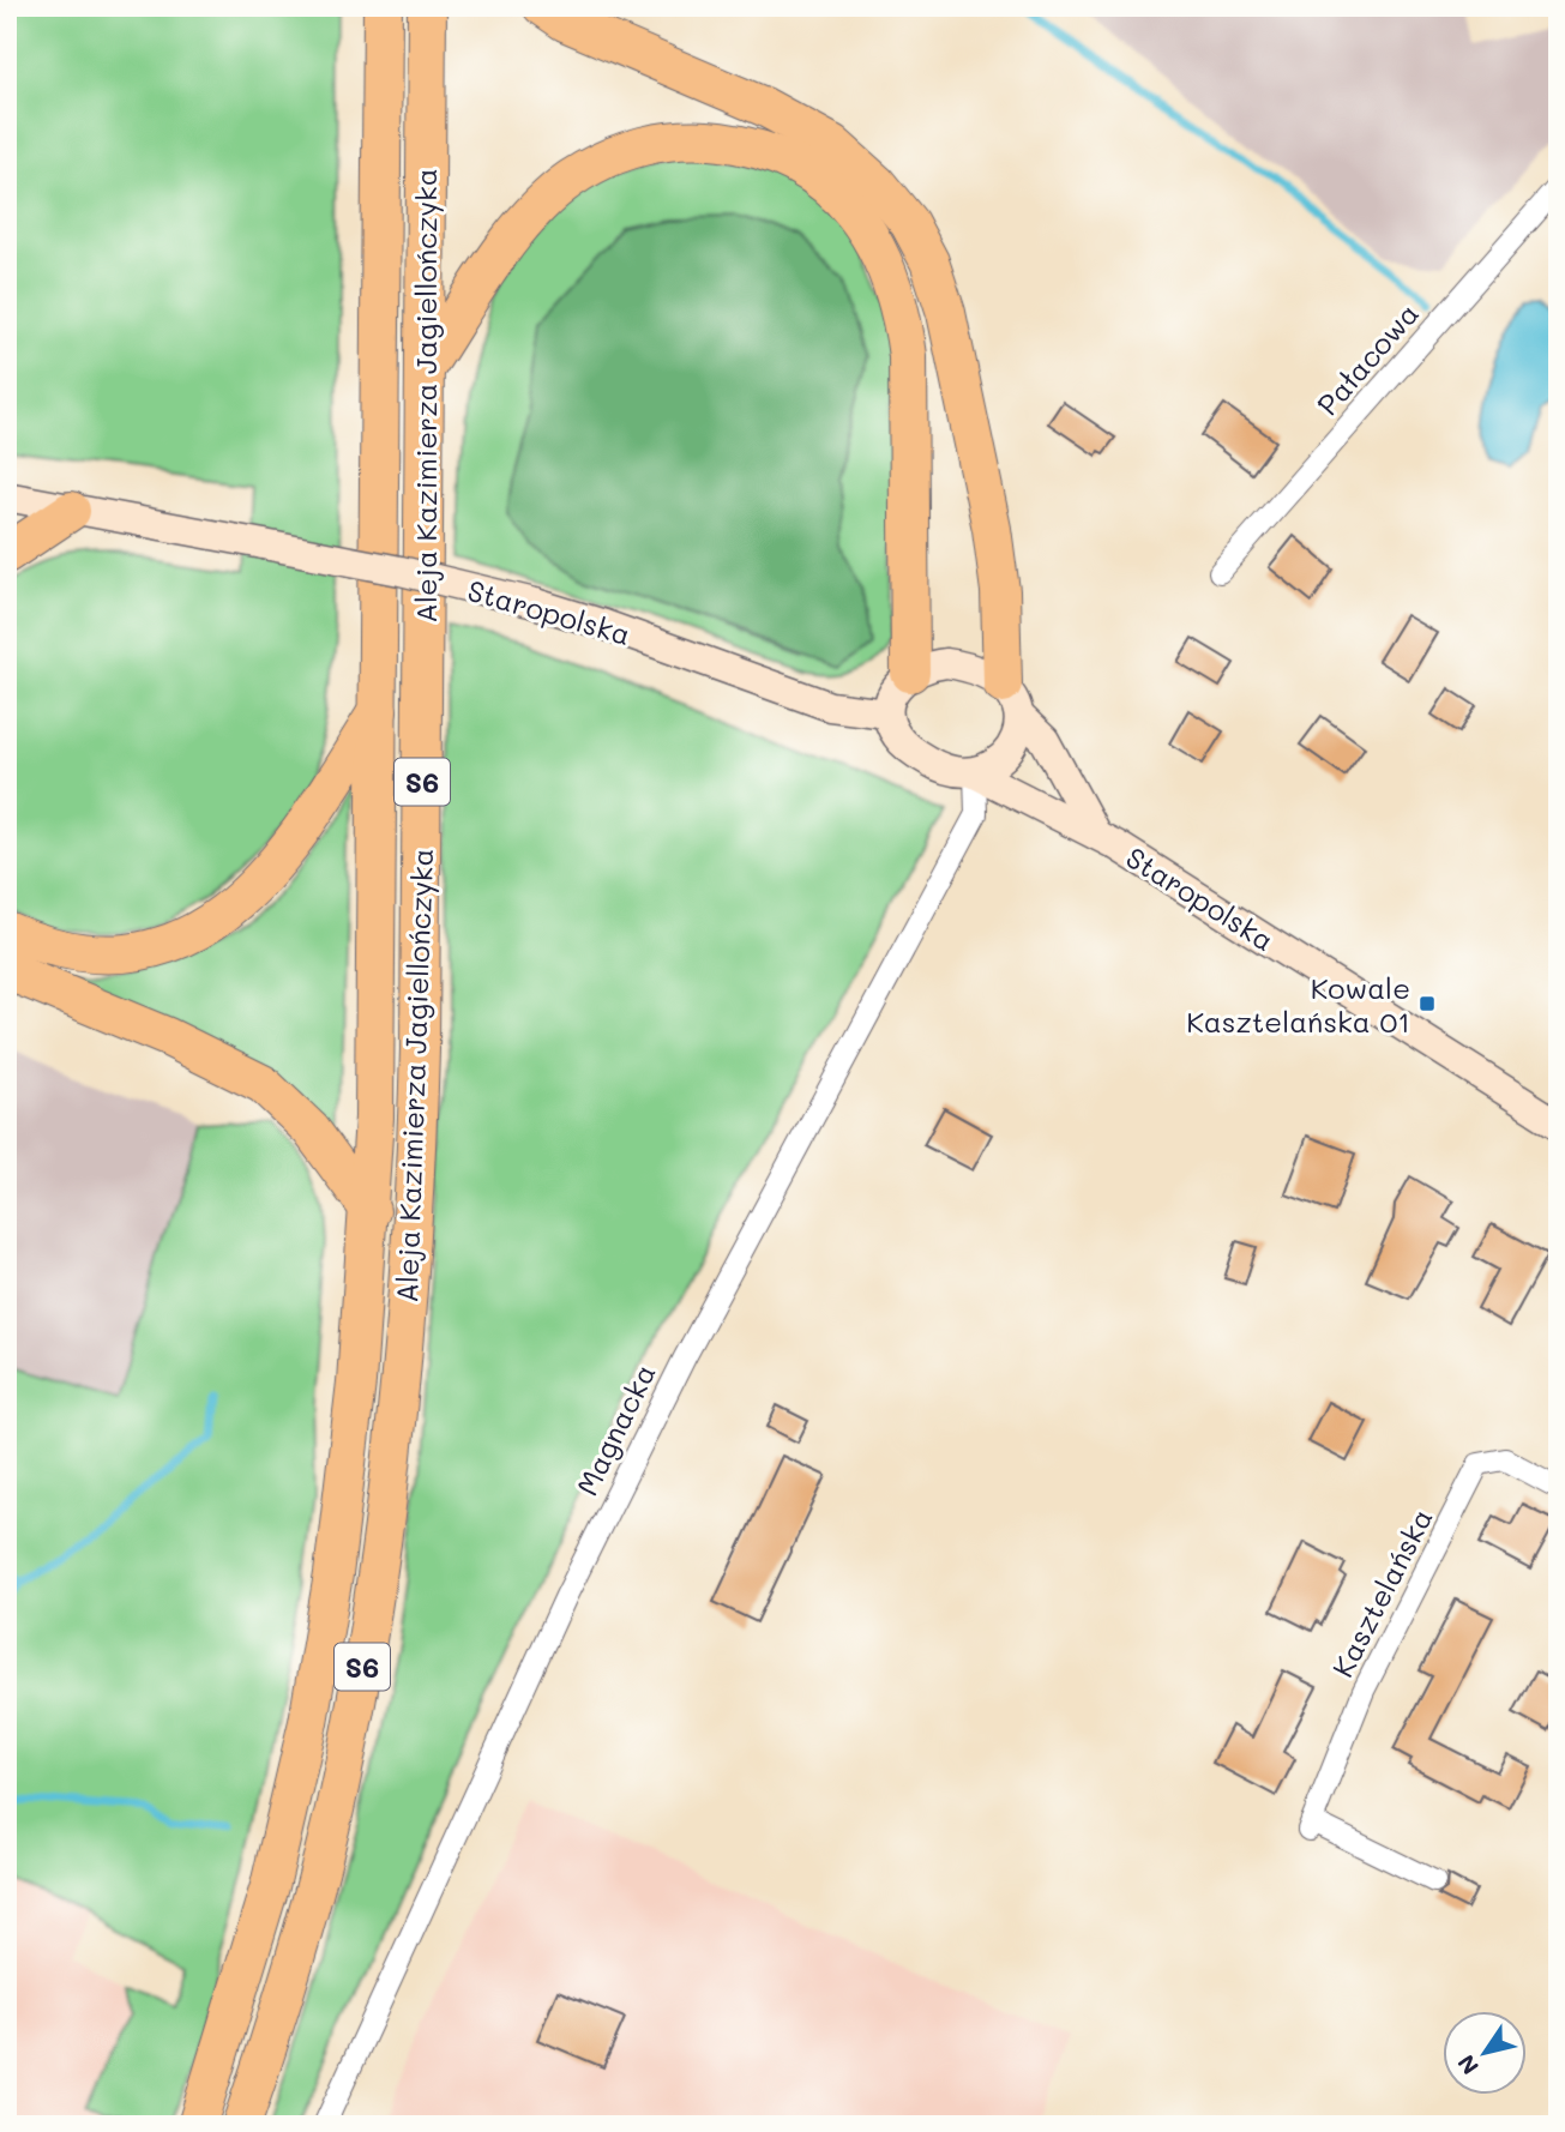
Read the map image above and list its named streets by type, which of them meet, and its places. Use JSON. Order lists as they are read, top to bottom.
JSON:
{
  "streets": {
    "highway": ["Aleja Kazimierza Jagiellończyka", "S6"],
    "main road": ["Staropolska"],
    "street": ["Pałacowa", "Magnacka", "Kasztelańska"]
  },
  "crossings": [
    ["Staropolska", "Magnacka"]
  ],
  "places": {
    "transit": ["Kowale Kasztelańska 01"]
  },
  "north": "bottom left"
}
